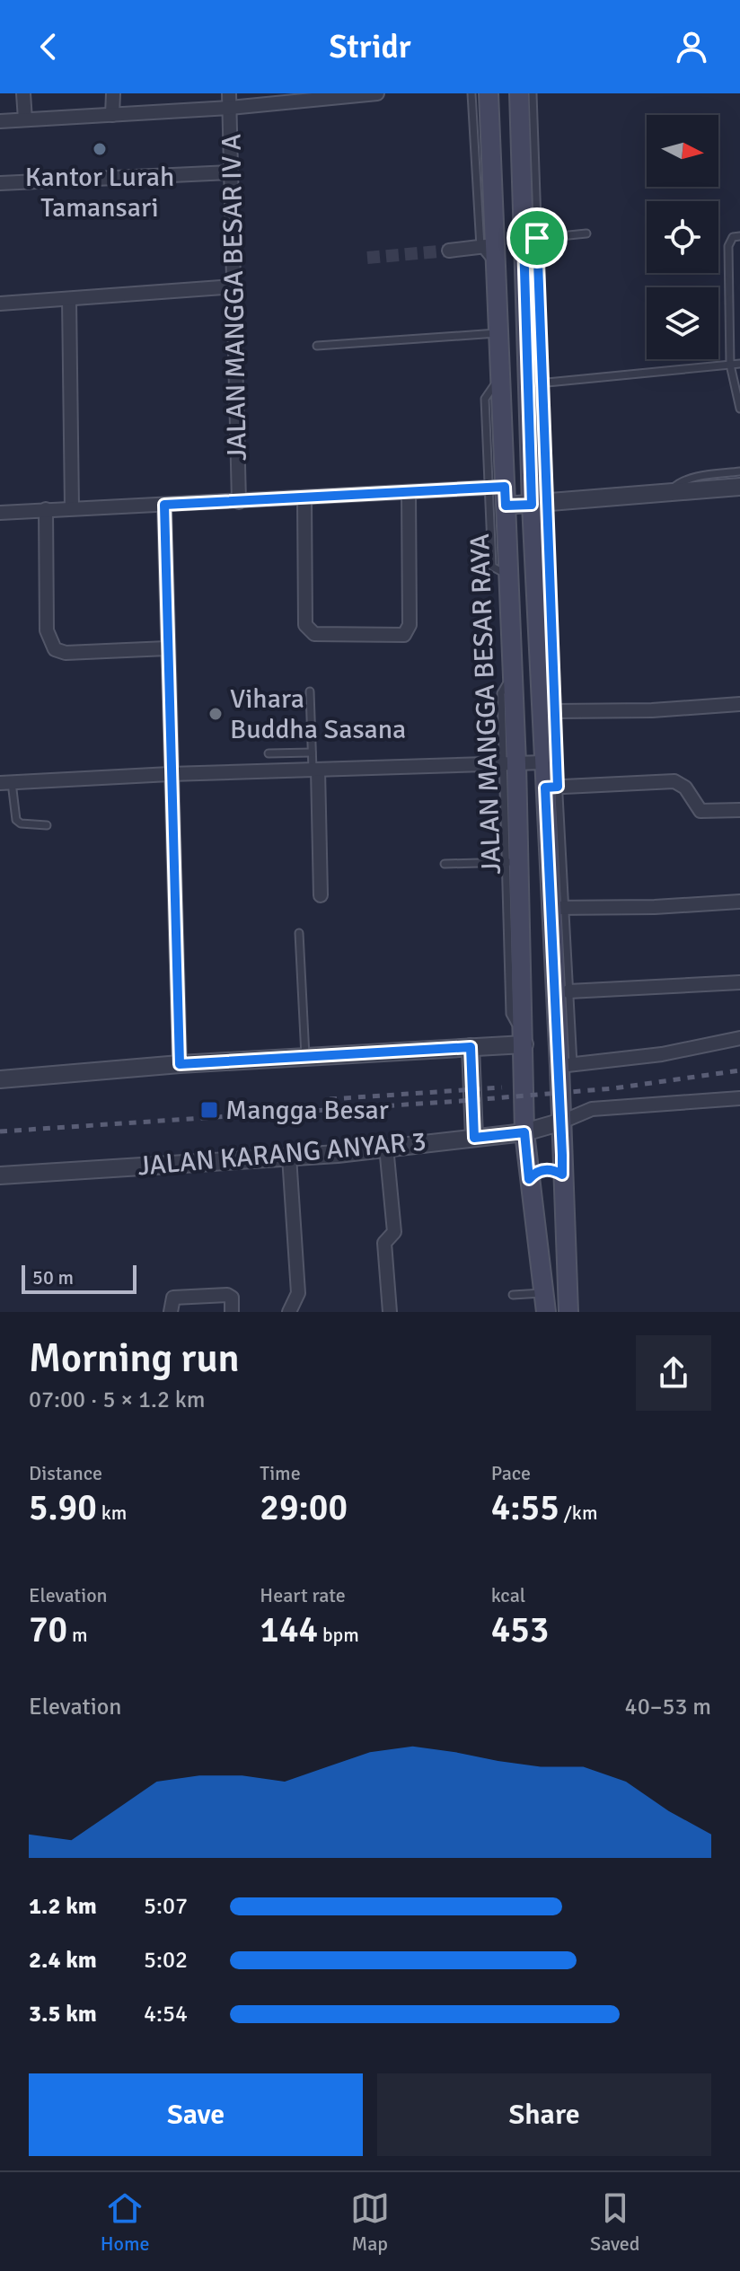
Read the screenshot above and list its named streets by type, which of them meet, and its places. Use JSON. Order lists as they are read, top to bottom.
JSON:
{
  "streets": {
    "main road": ["JALAN MANGGA BESAR RAYA"],
    "street": ["JALAN MANGGA BESAR IV A", "JALAN KARANG ANYAR 3"]
  },
  "crossings": [
    ["JALAN MANGGA BESAR RAYA", "JALAN KARANG ANYAR 3"]
  ],
  "places": {
    "other": ["Kantor Lurah Tamansari", "Vihara Buddha Sasana"],
    "transit": ["Mangga Besar"]
  },
  "scale_bar": "50 m",
  "north": "right",
  "page": {
    "header": "Stridr",
    "scale": "50 m",
    "heading": ["Morning run", "07:00 · 5 × 1.2 km"],
    "stats": [
      ["Distance", "5.90 km"],
      ["Time", "29:00"],
      ["Pace", "4:55 /km"],
      ["Elevation", "70 m"],
      ["Heart rate", "144 bpm"],
      ["kcal", "453"]
    ],
    "chart": ["Elevation", "40–53 m"],
    "list": [
      {
        "name": "1.2 km",
        "note": "5:07"
      },
      {
        "name": "2.4 km",
        "note": "5:02"
      },
      {
        "name": "3.5 km",
        "note": "4:54"
      }
    ],
    "buttons": ["Save", "Share"],
    "tabs": ["Home", "Map", "Saved"]
  }
}
